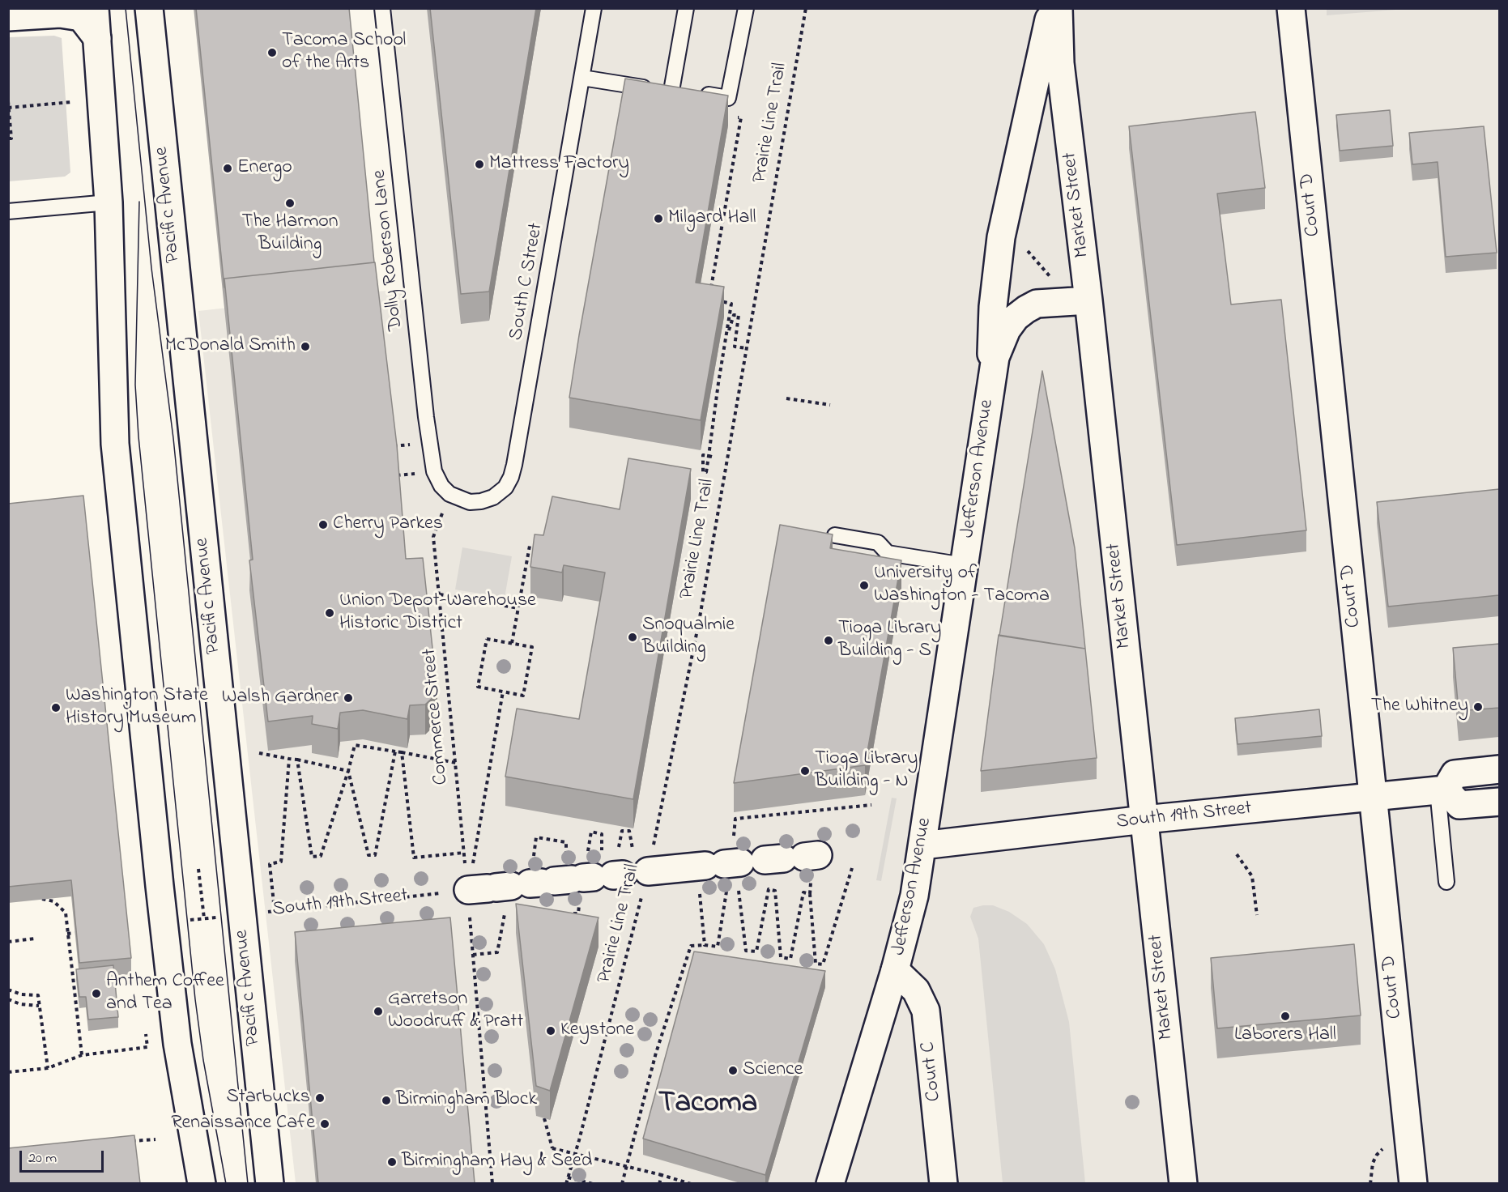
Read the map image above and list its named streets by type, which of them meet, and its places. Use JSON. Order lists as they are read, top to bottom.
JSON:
{
  "streets": {
    "main road": [
      "Pacific Avenue",
      "Market Street",
      "Court D",
      "Jefferson Avenue",
      "South 19th Street",
      "Court C"
    ],
    "lane": ["Dolly Roberson Lane", "South C Street"],
    "path": ["Prairie Line Trail", "Commerce Street"]
  },
  "crossings": [
    ["Prairie Line Trail", "South 19th Street"],
    ["Pacific Avenue", "South 19th Street"],
    ["Market Street", "Jefferson Avenue"],
    ["Market Street", "South 19th Street"],
    ["Court D", "South 19th Street"],
    ["Dolly Roberson Lane", "South C Street"],
    ["Dolly Roberson Lane", "Commerce Street"],
    ["South C Street", "Commerce Street"],
    ["Jefferson Avenue", "South 19th Street"],
    ["Jefferson Avenue", "Court C"]
  ],
  "districts": ["Tacoma"],
  "places": [
    "Tacoma School of the Arts",
    "Mattress Factory",
    "Energo",
    "The Harmon Building",
    "Milgard Hall",
    "McDonald Smith",
    "Cherry Parkes",
    "University of Washington - Tacoma",
    "Union Depot-Warehouse Historic District",
    "Snoqualmie Building",
    "Tioga Library Building - S",
    "Walsh Gardner",
    "The Whitney",
    "Washington State History Museum",
    "Tioga Library Building - N",
    "Anthem Coffee and Tea",
    "Garretson Woodruff & Pratt",
    "Laborers Hall",
    "Keystone",
    "Science",
    "Starbucks",
    "Birmingham Block",
    "Renaissance Cafe",
    "Birmingham Hay & Seed"
  ],
  "scale_bar": "20 m"
}
